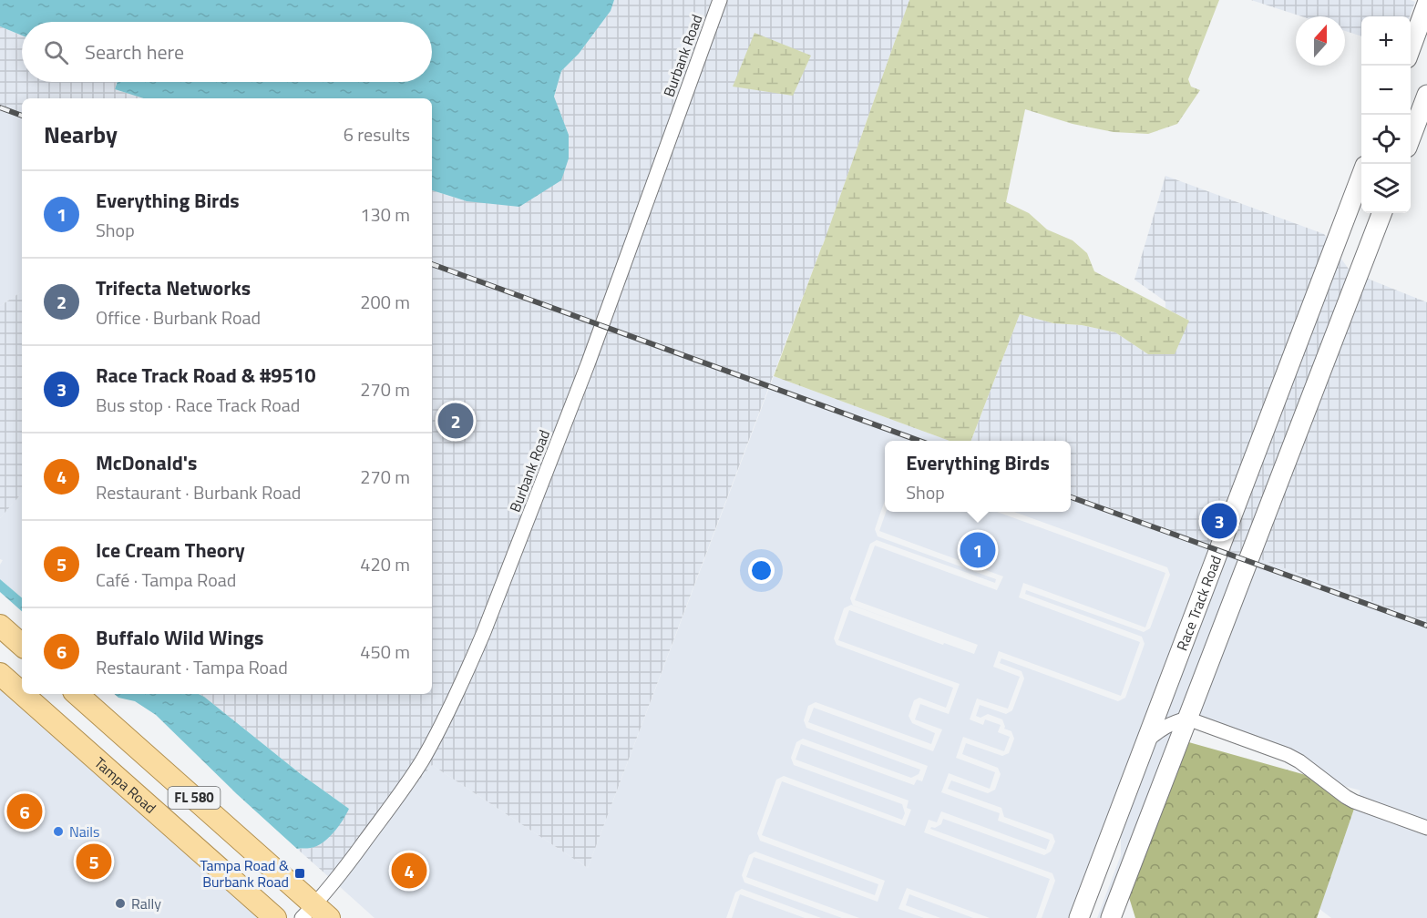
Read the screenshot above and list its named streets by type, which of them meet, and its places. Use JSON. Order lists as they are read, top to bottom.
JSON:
{
  "streets": {
    "main road": ["Race Track Road", "Tampa Road", "FL 580"],
    "street": ["Burbank Road"]
  },
  "crossings": [
    ["Burbank Road", "FL 580"]
  ],
  "places": {
    "other": ["Nails", "Rally"],
    "transit": ["Tampa Road & Burbank Road"]
  },
  "north": "top",
  "page": {
    "map_buttons": ["+", "−"],
    "search": "Search here",
    "heading": ["Nearby", "6 results"],
    "list": [
      {
        "mark": "1",
        "name": "Everything Birds",
        "note": "Shop",
        "value": "130 m"
      },
      {
        "mark": "2",
        "name": "Trifecta Networks",
        "note": "Office · Burbank Road",
        "value": "200 m"
      },
      {
        "mark": "3",
        "name": "Race Track Road & #9510",
        "note": "Bus stop · Race Track Road",
        "value": "270 m"
      },
      {
        "mark": "4",
        "name": "McDonald's",
        "note": "Restaurant · Burbank Road",
        "value": "270 m"
      },
      {
        "mark": "5",
        "name": "Ice Cream Theory",
        "note": "Café · Tampa Road",
        "value": "420 m"
      },
      {
        "mark": "6",
        "name": "Buffalo Wild Wings",
        "note": "Restaurant · Tampa Road",
        "value": "450 m"
      }
    ],
    "pins": [
      "2",
      "3",
      "1",
      "6",
      "5",
      "4"
    ],
    "popup": ["Everything Birds", "Shop"]
  }
}
